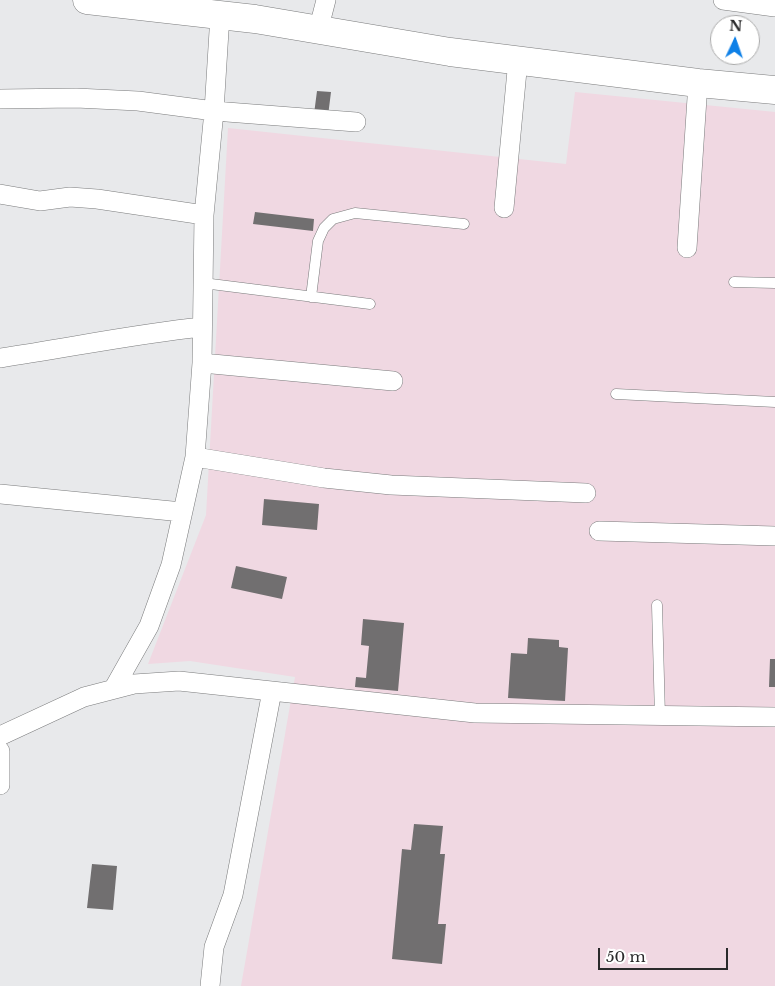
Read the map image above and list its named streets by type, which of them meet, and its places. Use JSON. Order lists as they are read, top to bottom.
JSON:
{
  "scale_bar": "50 m",
  "north": "top"
}
